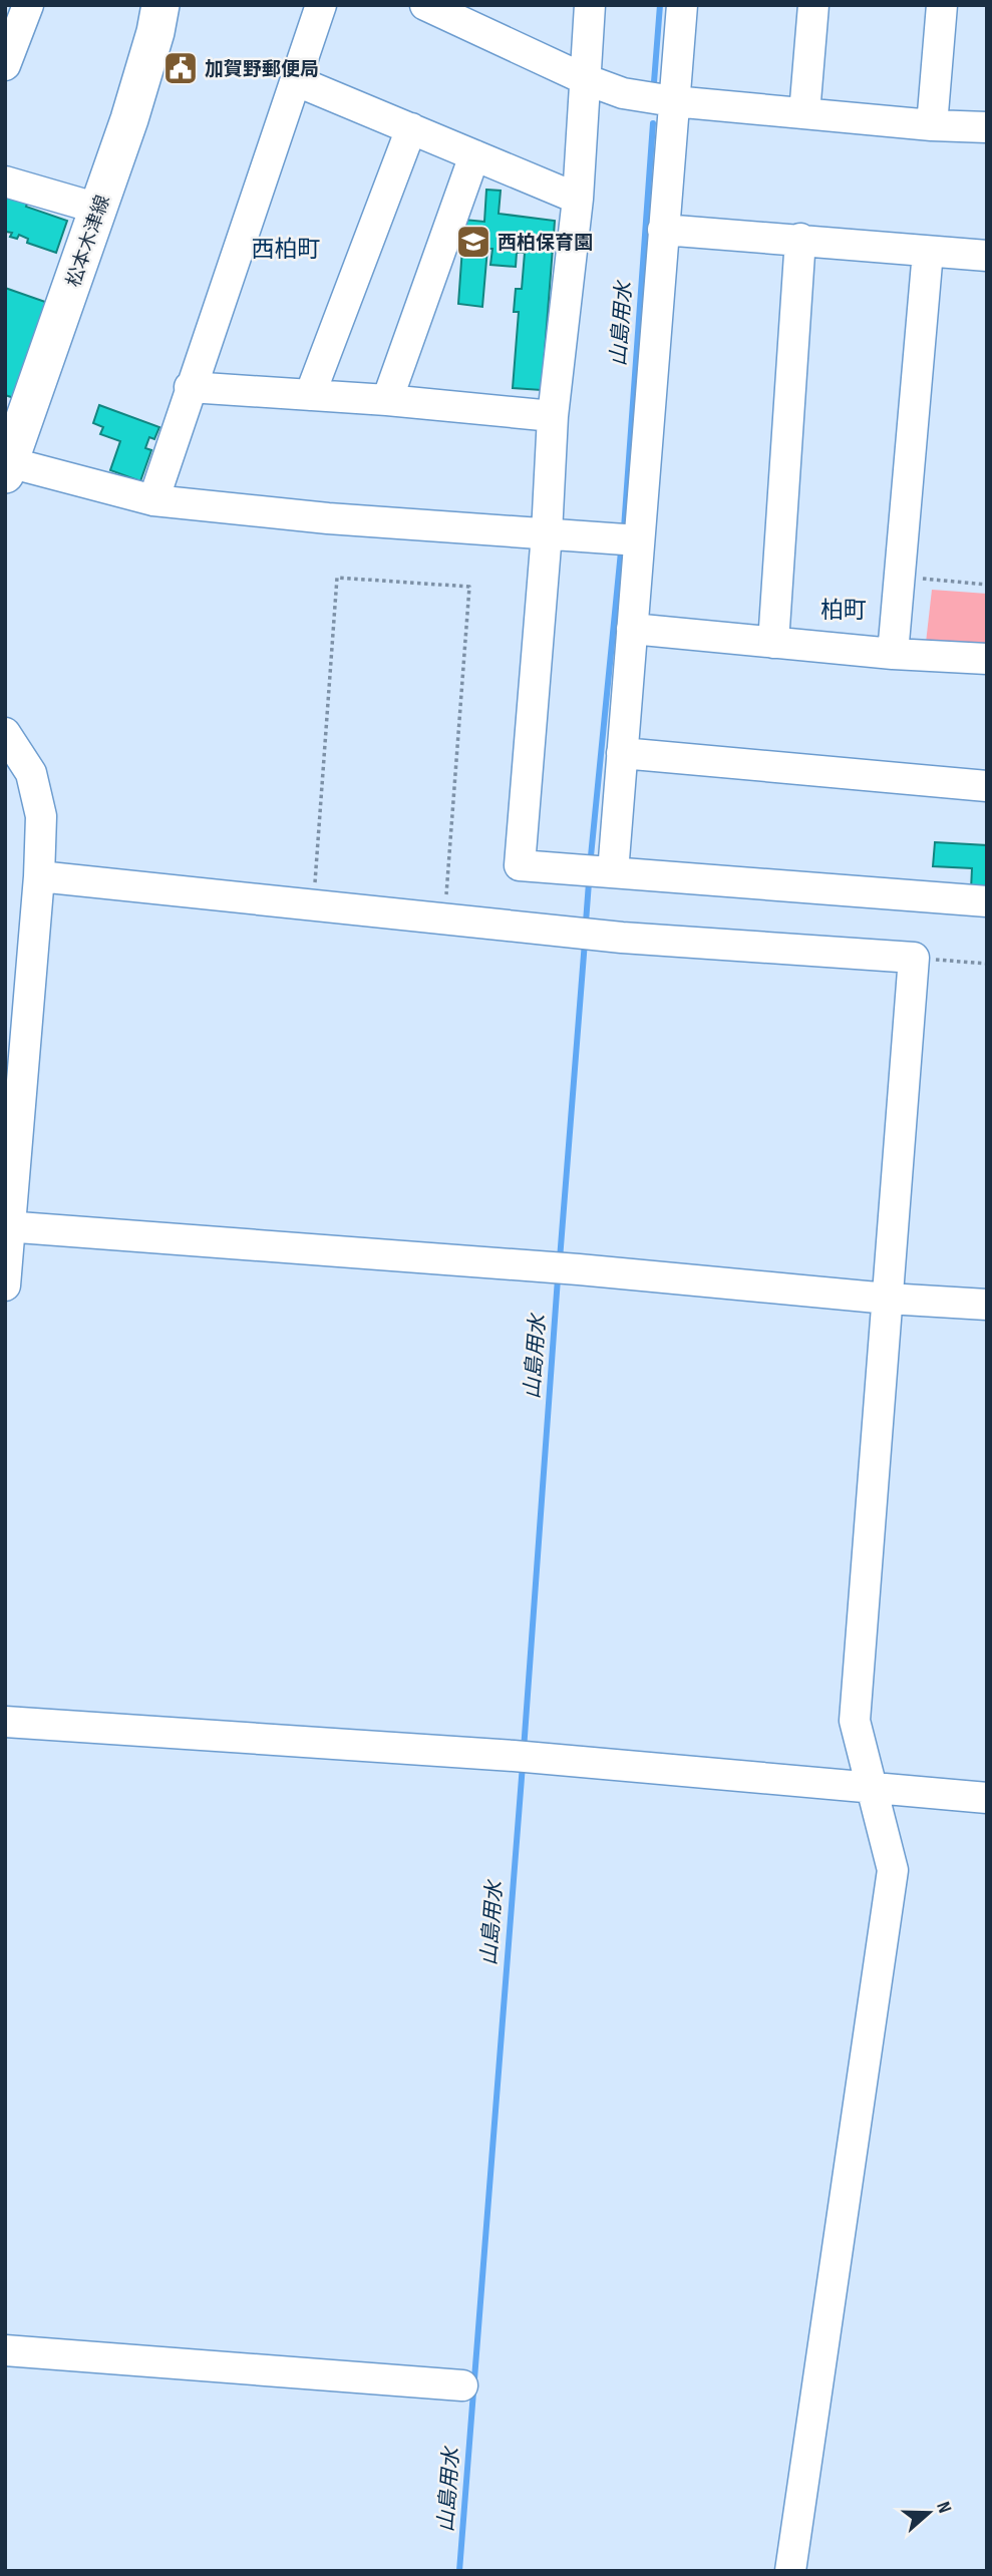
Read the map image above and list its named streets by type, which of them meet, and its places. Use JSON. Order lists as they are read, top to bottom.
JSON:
{
  "streets": {
    "main road": ["松本木津線"]
  },
  "districts": ["西柏町", "柏町"],
  "water": ["山島用水"],
  "places": {
    "public building": ["加賀野郵便局"],
    "school or university": ["西柏保育園"]
  },
  "north": "right"
}
